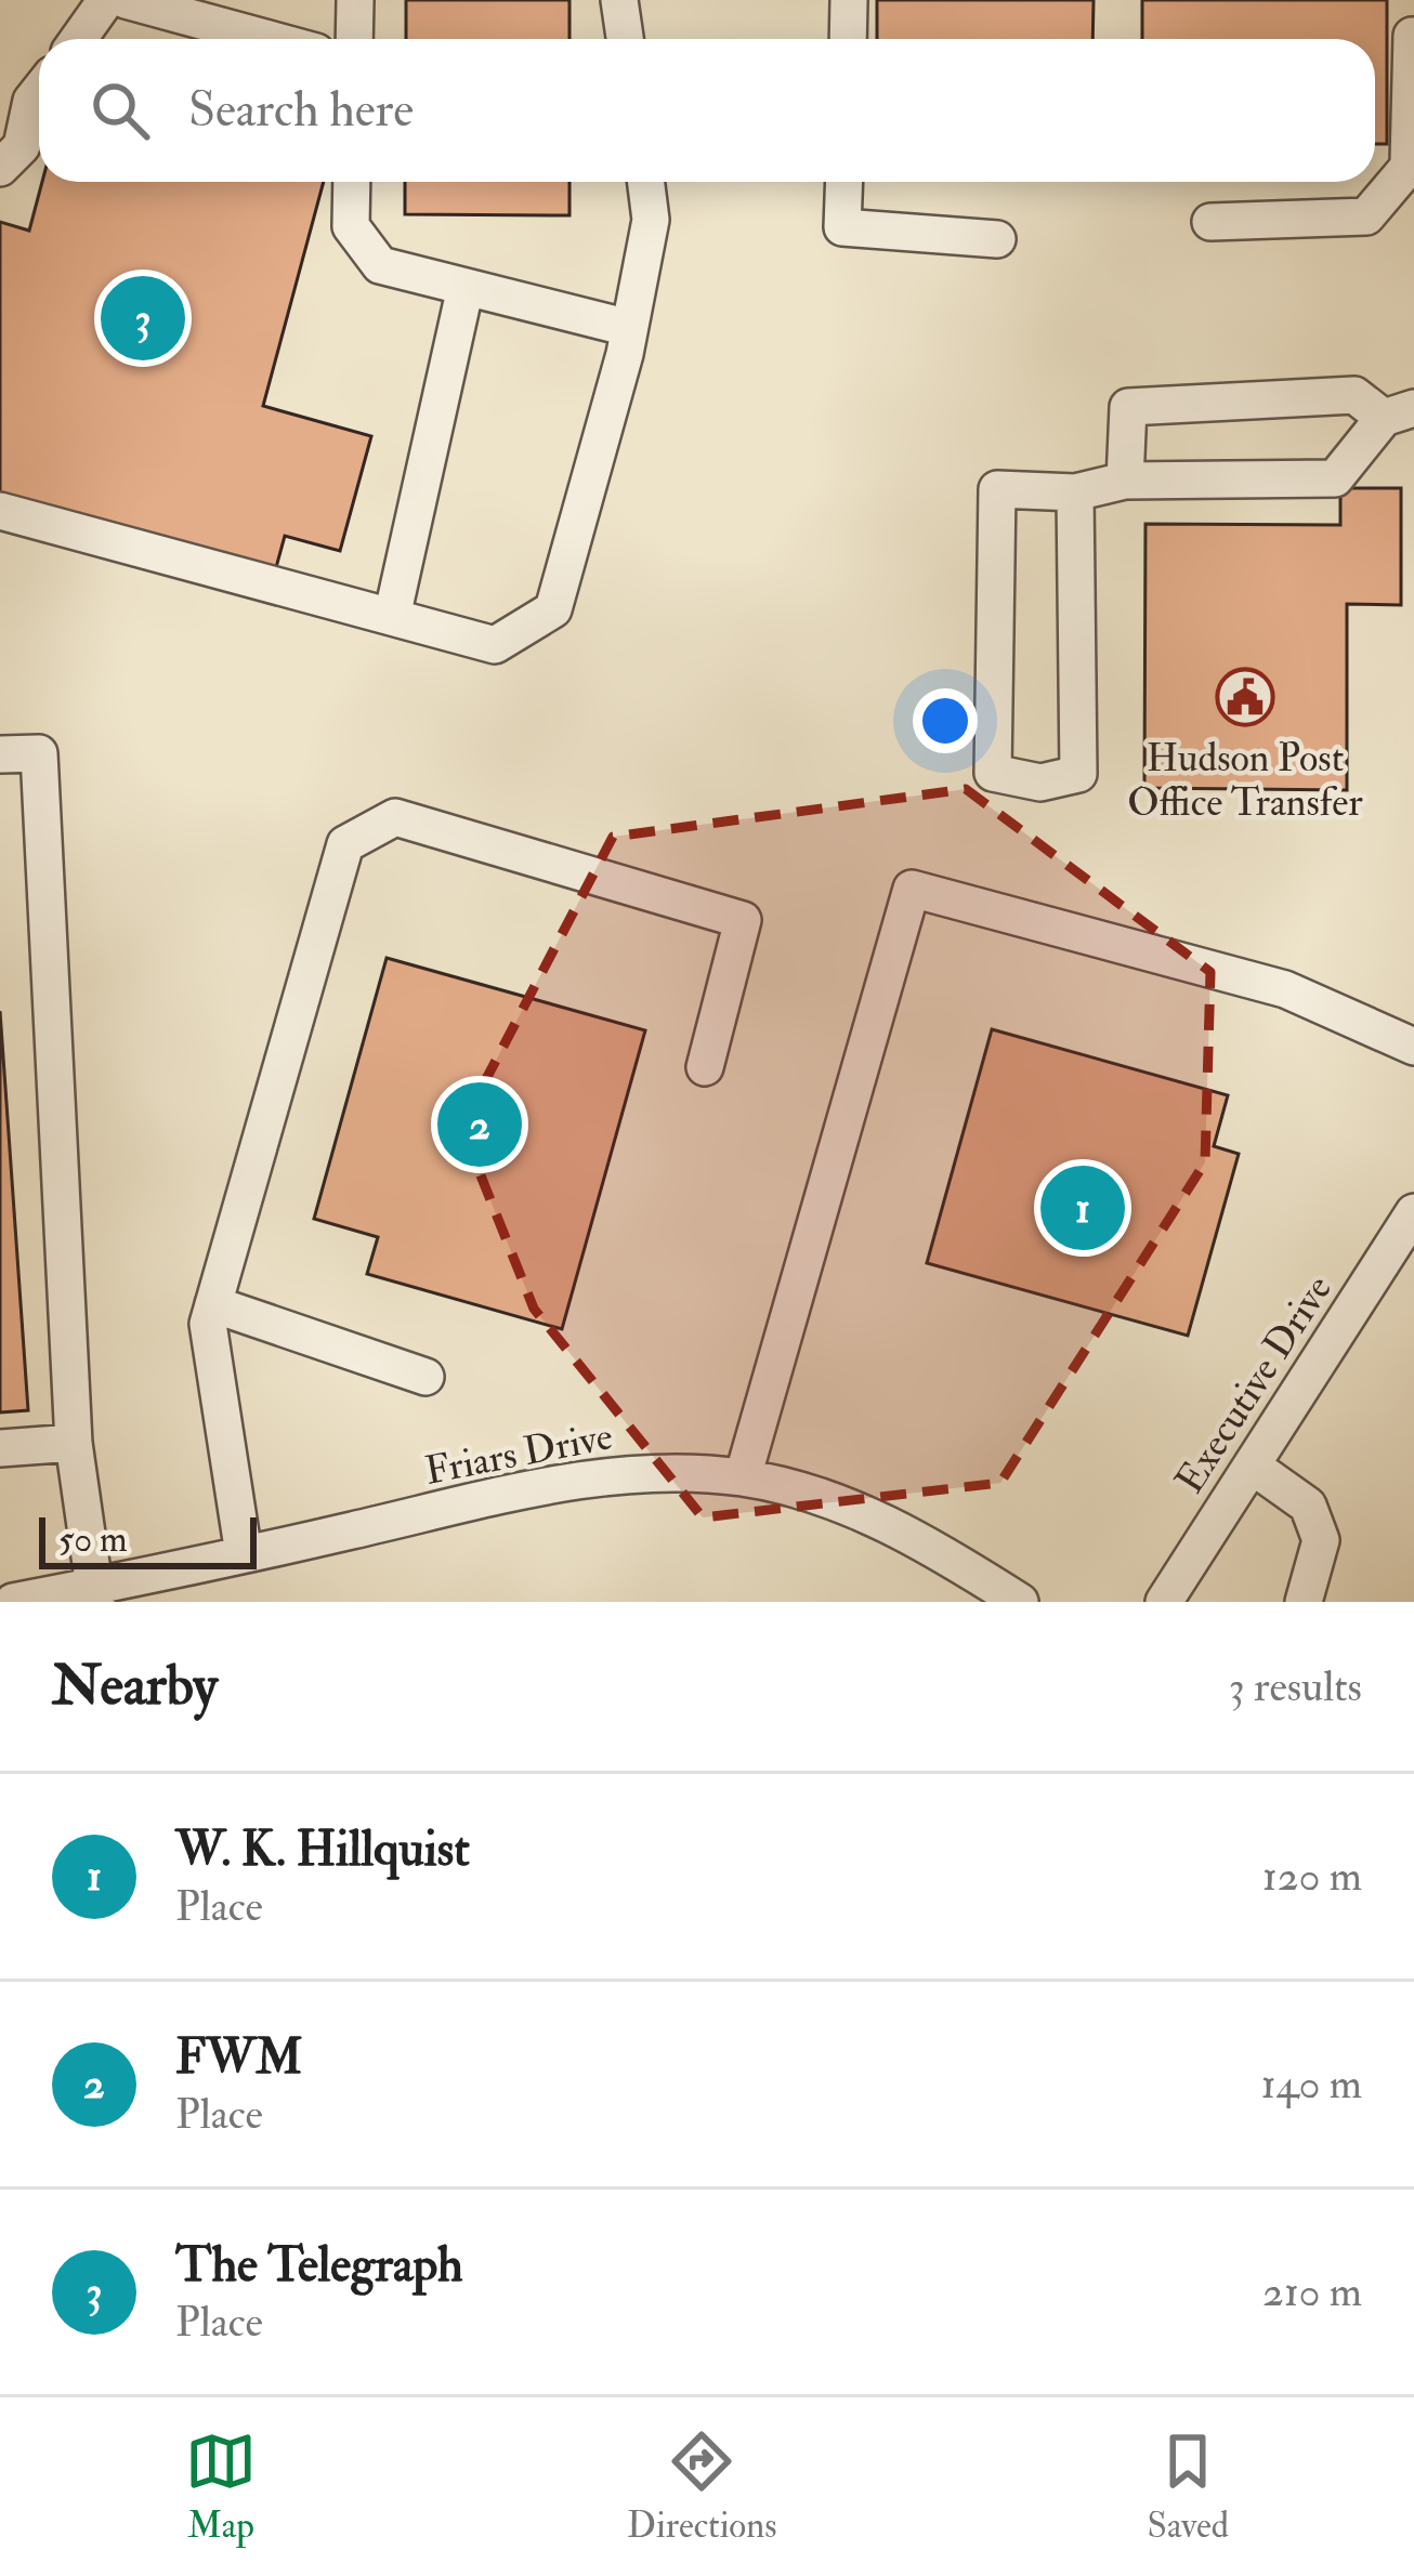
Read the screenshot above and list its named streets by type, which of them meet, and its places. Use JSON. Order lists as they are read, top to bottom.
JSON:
{
  "streets": {
    "street": ["Executive Drive", "Friars Drive"]
  },
  "places": {
    "public building": ["Hudson Post Office Transfer"]
  },
  "scale_bar": "50 m",
  "page": {
    "search": "Search here",
    "pins": ["3", "2", "1"],
    "scale": "50 m",
    "heading": ["Nearby", "3 results"],
    "list": [
      {
        "mark": "1",
        "name": "W. K. Hillquist",
        "note": "Place",
        "value": "120 m"
      },
      {
        "mark": "2",
        "name": "FWM",
        "note": "Place",
        "value": "140 m"
      },
      {
        "mark": "3",
        "name": "The Telegraph",
        "note": "Place",
        "value": "210 m"
      }
    ],
    "nav": ["Map", "Directions", "Saved"]
  }
}
